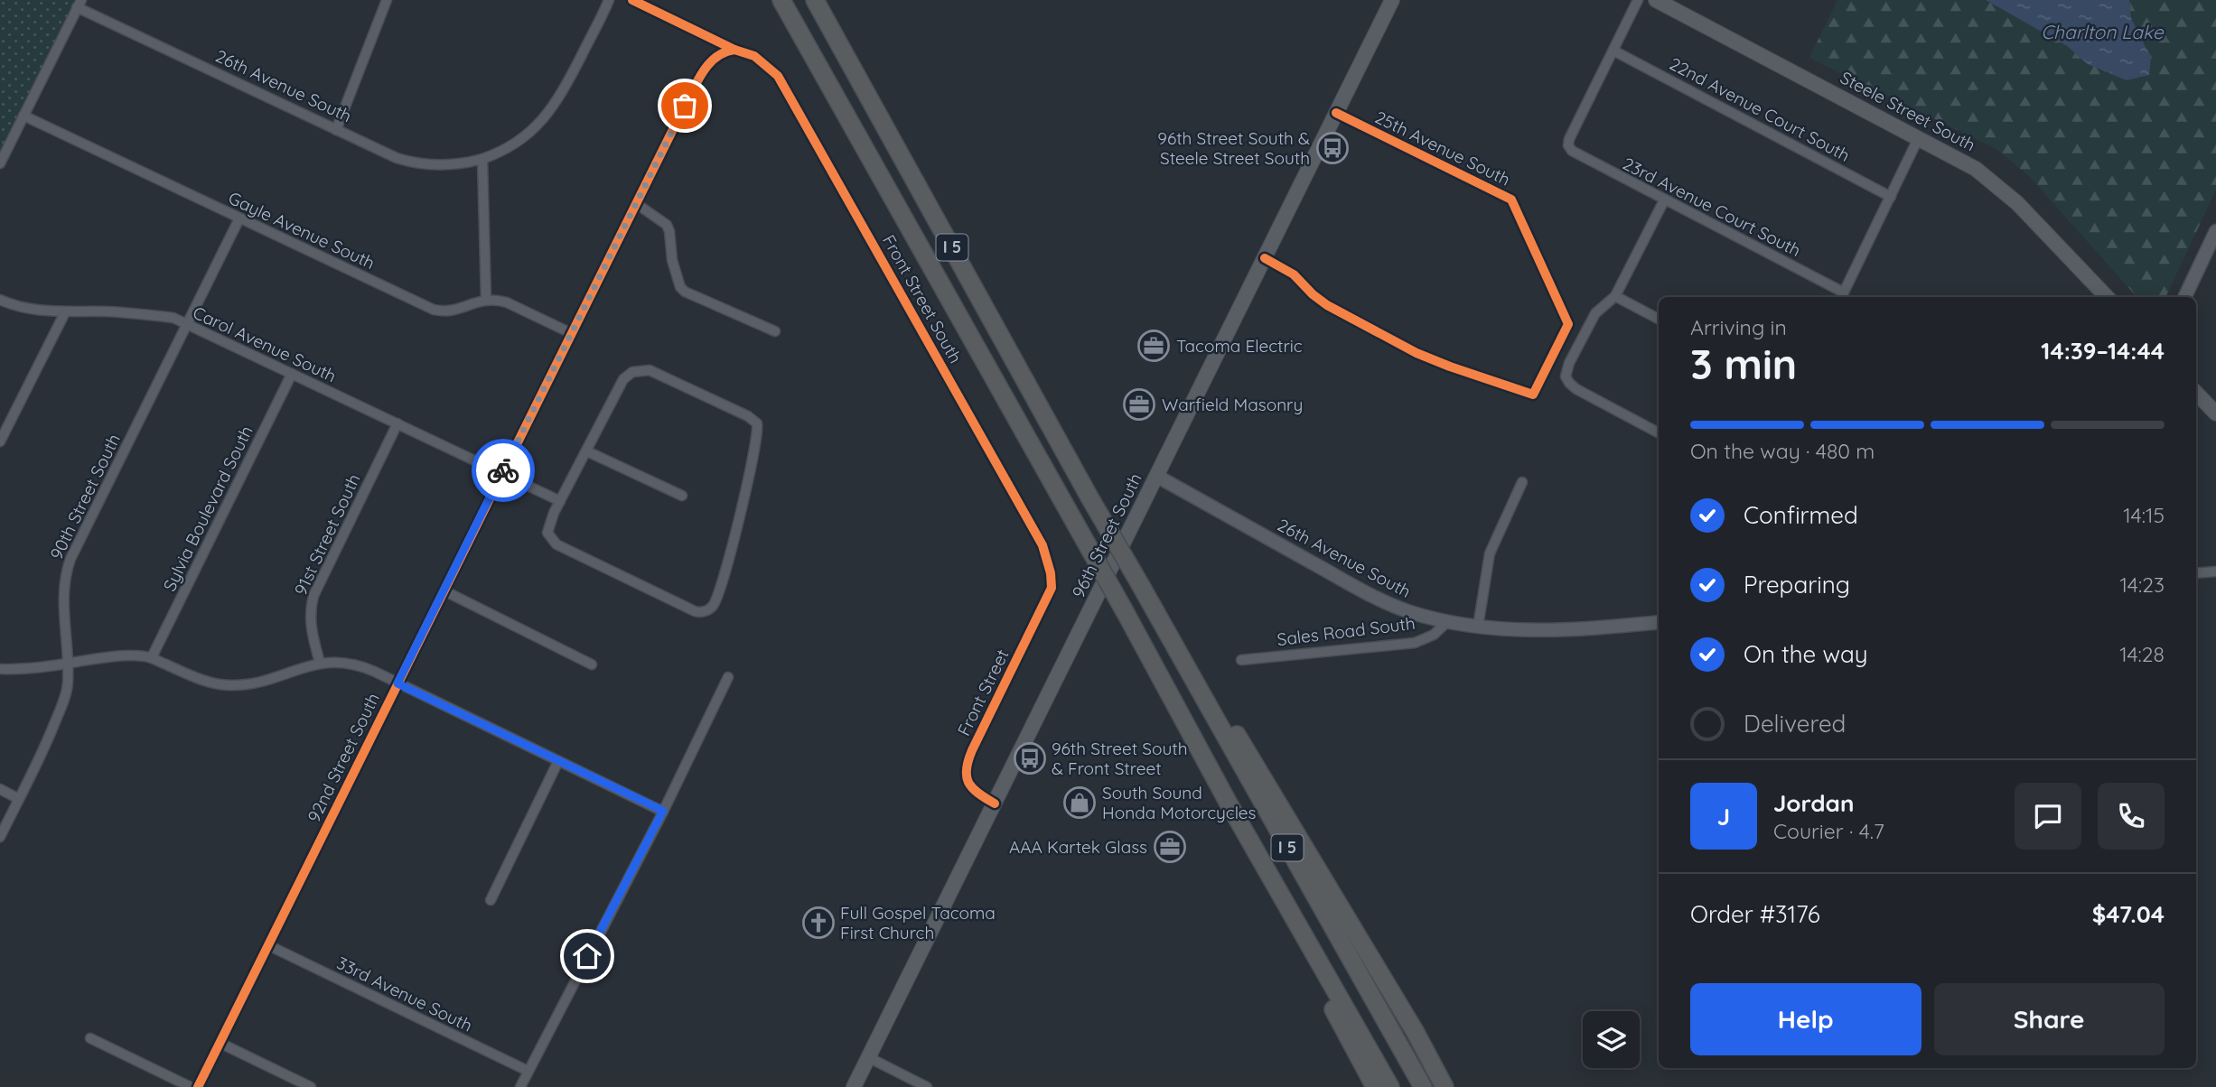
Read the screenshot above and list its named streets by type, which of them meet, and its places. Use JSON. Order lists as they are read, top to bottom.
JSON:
{
  "streets": {
    "highway": ["I 5"],
    "main road": ["Steele Street South", "96th Street South"],
    "street": [
      "26th Avenue South",
      "22nd Avenue Court South",
      "25th Avenue South",
      "23rd Avenue Court South",
      "Gayle Avenue South",
      "Front Street South",
      "Carol Avenue South",
      "90th Street South",
      "Sylvia Boulevard South",
      "91st Street South",
      "Sales Road South",
      "Front Street",
      "92nd Street South",
      "33rd Avenue South"
    ]
  },
  "crossings": [
    ["26th Avenue South", "96th Street South"],
    ["26th Avenue South", "Sales Road South"],
    ["22nd Avenue Court South", "23rd Avenue Court South"],
    ["25th Avenue South", "96th Street South"],
    ["Gayle Avenue South", "90th Street South"],
    ["Front Street South", "Front Street"],
    ["Front Street South", "92nd Street South"],
    ["Carol Avenue South", "90th Street South"],
    ["Carol Avenue South", "Sylvia Boulevard South"],
    ["Carol Avenue South", "91st Street South"],
    ["Carol Avenue South", "92nd Street South"],
    ["96th Street South", "Front Street"],
    ["92nd Street South", "33rd Avenue South"]
  ],
  "water": ["Charlton Lake"],
  "places": {
    "bus stop": ["96th Street South & Steele Street South", "96th Street South & Front Street"],
    "office": ["Tacoma Electric", "Warfield Masonry", "AAA Kartek Glass"],
    "shop": ["South Sound Honda Motorcycles"],
    "church": ["Full Gospel Tacoma First Church"]
  },
  "page": {
    "heading": ["3 min", "Arriving in", "14:39–14:44"],
    "panel": [
      "Jordan",
      "Courier · 4.7",
      "Order #3176",
      "$47.04"
    ],
    "bar": "On the way · 480 m",
    "list": [
      ["Confirmed", "14:15"],
      ["Preparing", "14:23"],
      ["On the way", "14:28"],
      "Delivered"
    ],
    "round": "J",
    "buttons": ["Help", "Share"]
  }
}
